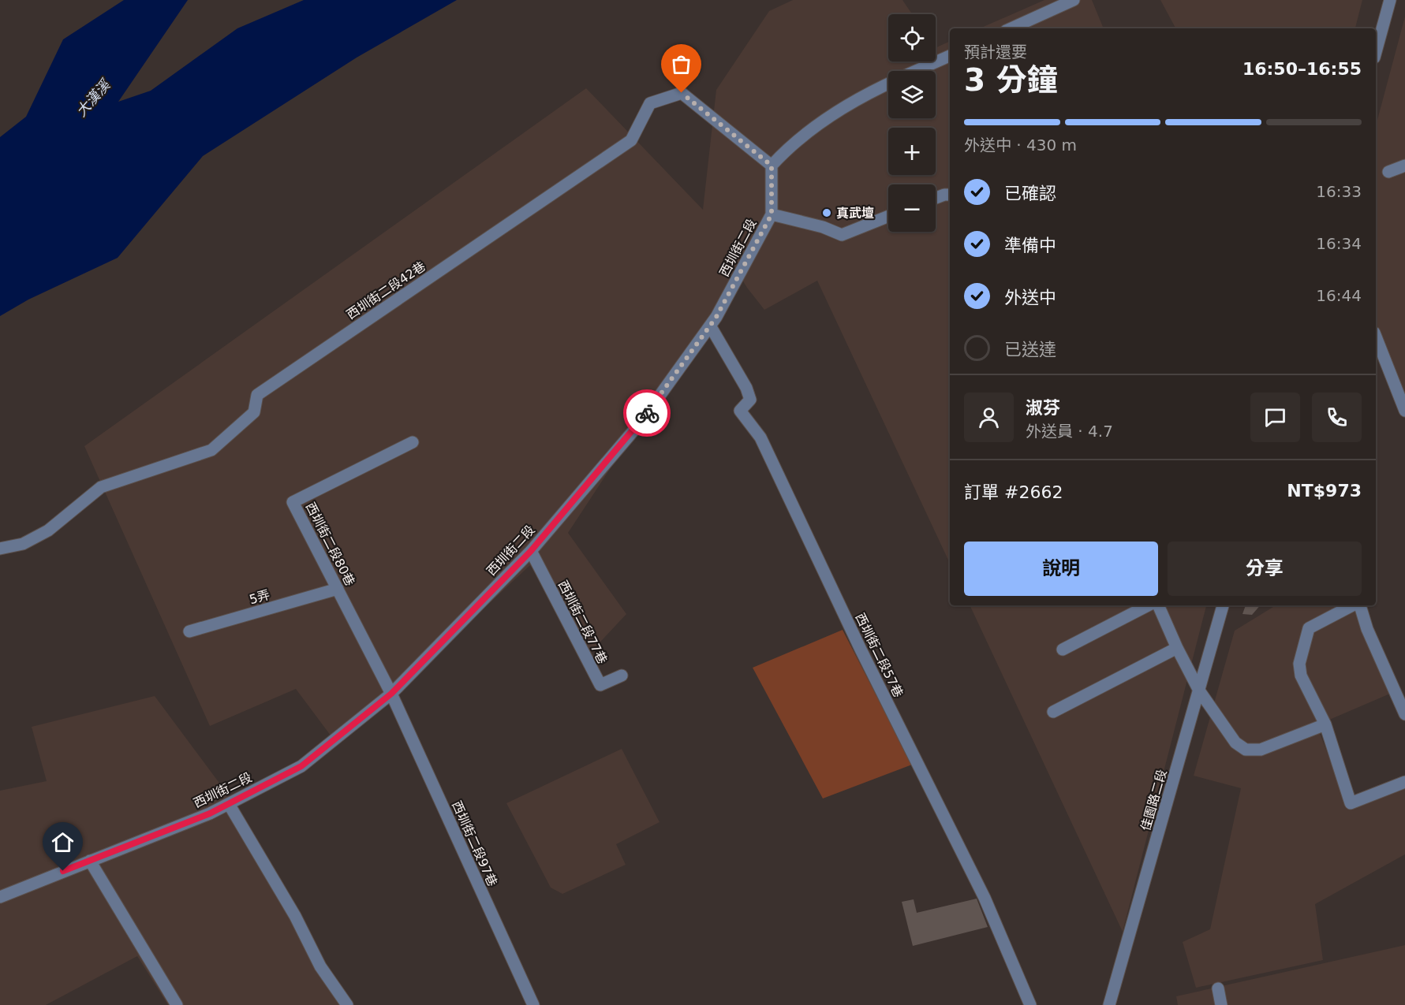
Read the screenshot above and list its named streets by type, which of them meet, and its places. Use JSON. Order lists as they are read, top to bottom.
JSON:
{
  "streets": {
    "street": [
      "西圳街二段",
      "西圳街二段42巷",
      "西圳街二段80巷",
      "5弄",
      "西圳街二段77巷",
      "西圳街二段57巷",
      "佳園路二段",
      "西圳街二段97巷"
    ]
  },
  "crossings": [
    ["西圳街二段", "西圳街二段42巷"],
    ["西圳街二段", "西圳街二段80巷"],
    ["西圳街二段", "西圳街二段77巷"],
    ["西圳街二段", "西圳街二段57巷"],
    ["西圳街二段", "西圳街二段97巷"],
    ["西圳街二段80巷", "5弄"],
    ["西圳街二段80巷", "西圳街二段97巷"]
  ],
  "water": ["大漢溪"],
  "places": ["真武壇"],
  "page": {
    "map_buttons": ["+", "−"],
    "heading": ["3 分鐘", "預計還要", "16:50–16:55"],
    "panel": [
      "淑芬",
      "外送員 · 4.7",
      "訂單 #2662",
      "NT$973"
    ],
    "bar": "外送中 · 430 m",
    "list": [
      ["已確認", "16:33"],
      ["準備中", "16:34"],
      ["外送中", "16:44"],
      "已送達"
    ],
    "buttons": ["說明", "分享"]
  }
}
